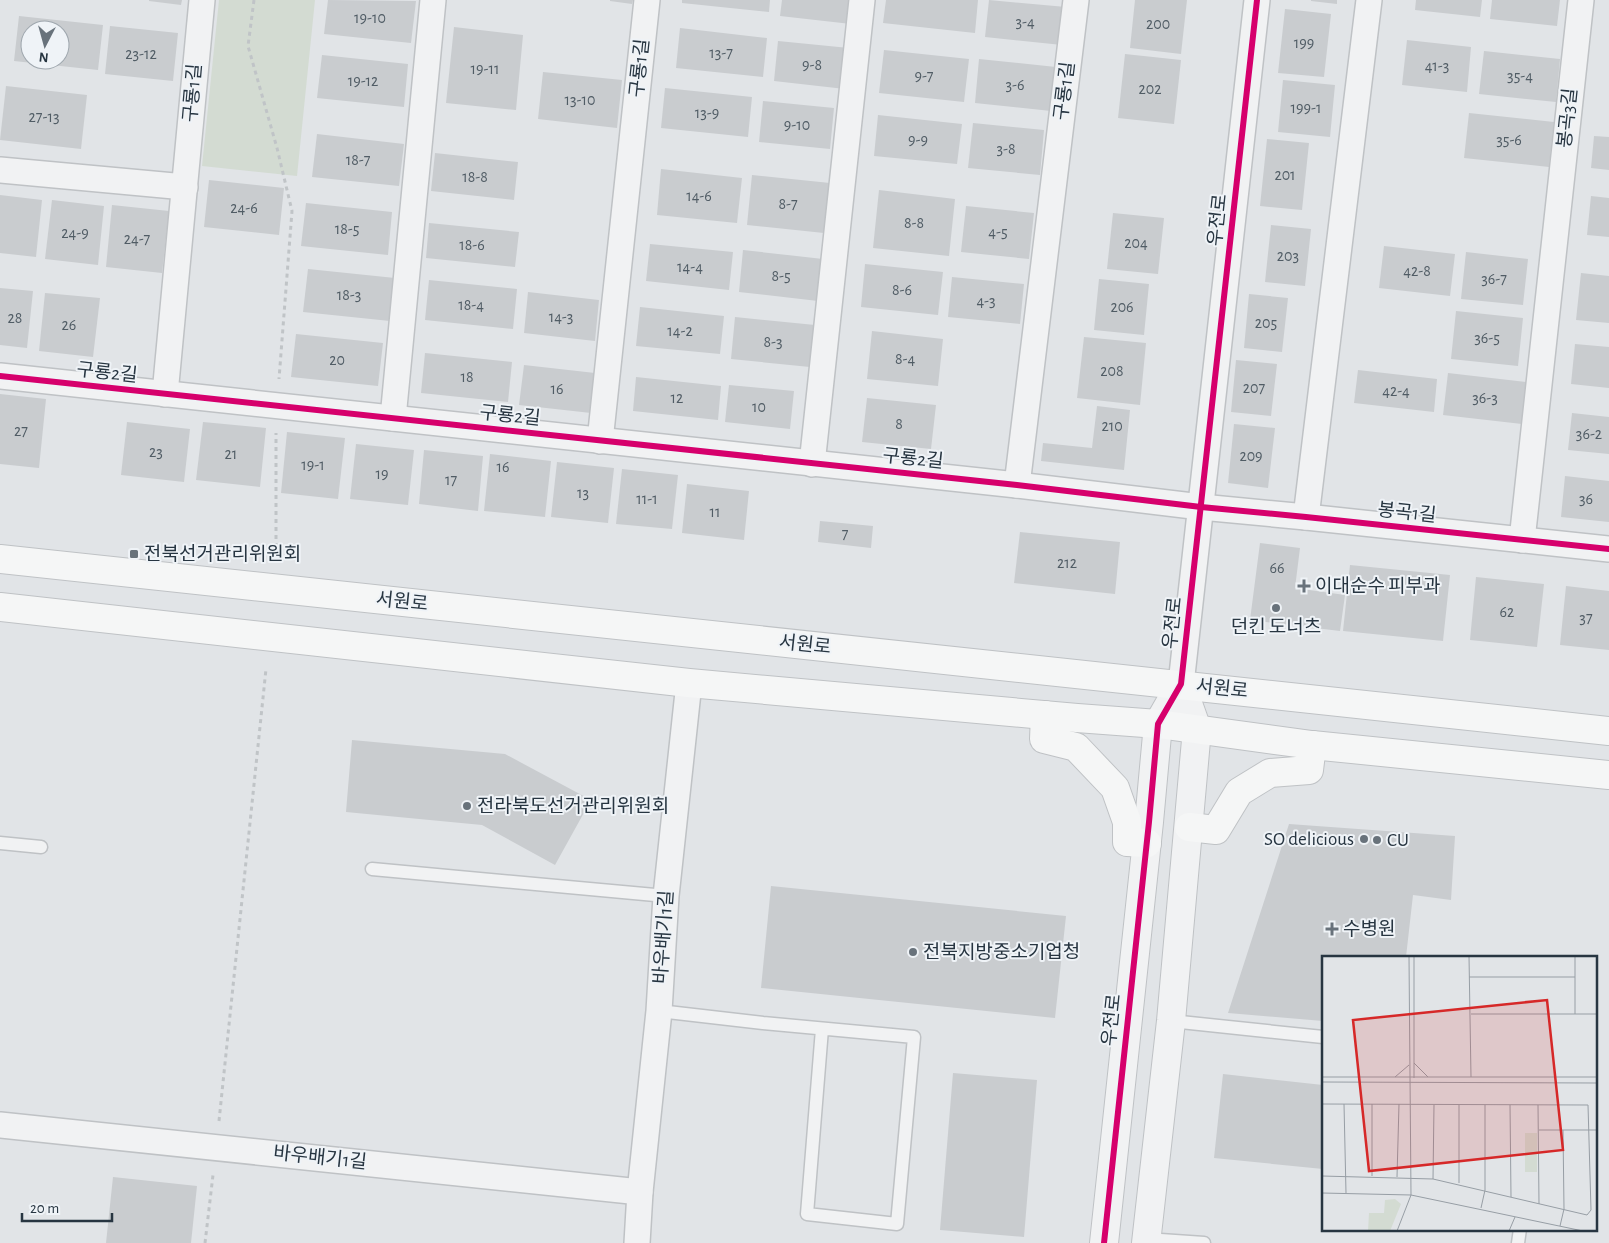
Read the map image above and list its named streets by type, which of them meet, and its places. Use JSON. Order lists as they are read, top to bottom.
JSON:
{
  "streets": {
    "main road": ["서원로"],
    "street": [
      "구룡1길",
      "봉곡3길",
      "우전로",
      "구룡2길",
      "봉곡1길",
      "바우배기1길"
    ]
  },
  "crossings": [
    ["구룡1길", "구룡2길"],
    ["봉곡3길", "봉곡1길"],
    ["우전로", "구룡2길"],
    ["우전로", "봉곡1길"],
    ["우전로", "서원로"],
    ["구룡2길", "봉곡1길"]
  ],
  "places": {
    "transit": ["전북선거관리위원회"],
    "health": ["이대순수 피부과", "수병원"],
    "other": [
      "던킨 도너츠",
      "전라북도선거관리위원회",
      "SO delicious",
      "CU",
      "전북지방중소기업청"
    ]
  },
  "house_numbers": [
    "19-10",
    "3-4",
    "200",
    "199",
    "13-7",
    "23-12",
    "9-8",
    "41-3",
    "19-11",
    "9-7",
    "35-4",
    "19-12",
    "3-6",
    "202",
    "13-10",
    "199-1",
    "13-9",
    "27-13",
    "9-10",
    "9-9",
    "35-6",
    "3-8",
    "18-7",
    "201",
    "18-8",
    "14-6",
    "8-7",
    "24-6",
    "8-8",
    "18-5",
    "4-5",
    "24-9",
    "24-7",
    "204",
    "18-6",
    "203",
    "14-4",
    "42-8",
    "8-5",
    "36-7",
    "8-6",
    "18-3",
    "4-3",
    "18-4",
    "206",
    "14-3",
    "28",
    "205",
    "26",
    "14-2",
    "36-5",
    "8-3",
    "8-4",
    "20",
    "208",
    "18",
    "207",
    "16",
    "42-4",
    "12",
    "36-3",
    "10",
    "8",
    "210",
    "27",
    "36-2",
    "23",
    "21",
    "209",
    "19-1",
    "16",
    "19",
    "17",
    "13",
    "11-1",
    "36",
    "11",
    "7",
    "212",
    "66",
    "62",
    "37"
  ],
  "scale_bar": "20 m",
  "north": "bottom"
}
